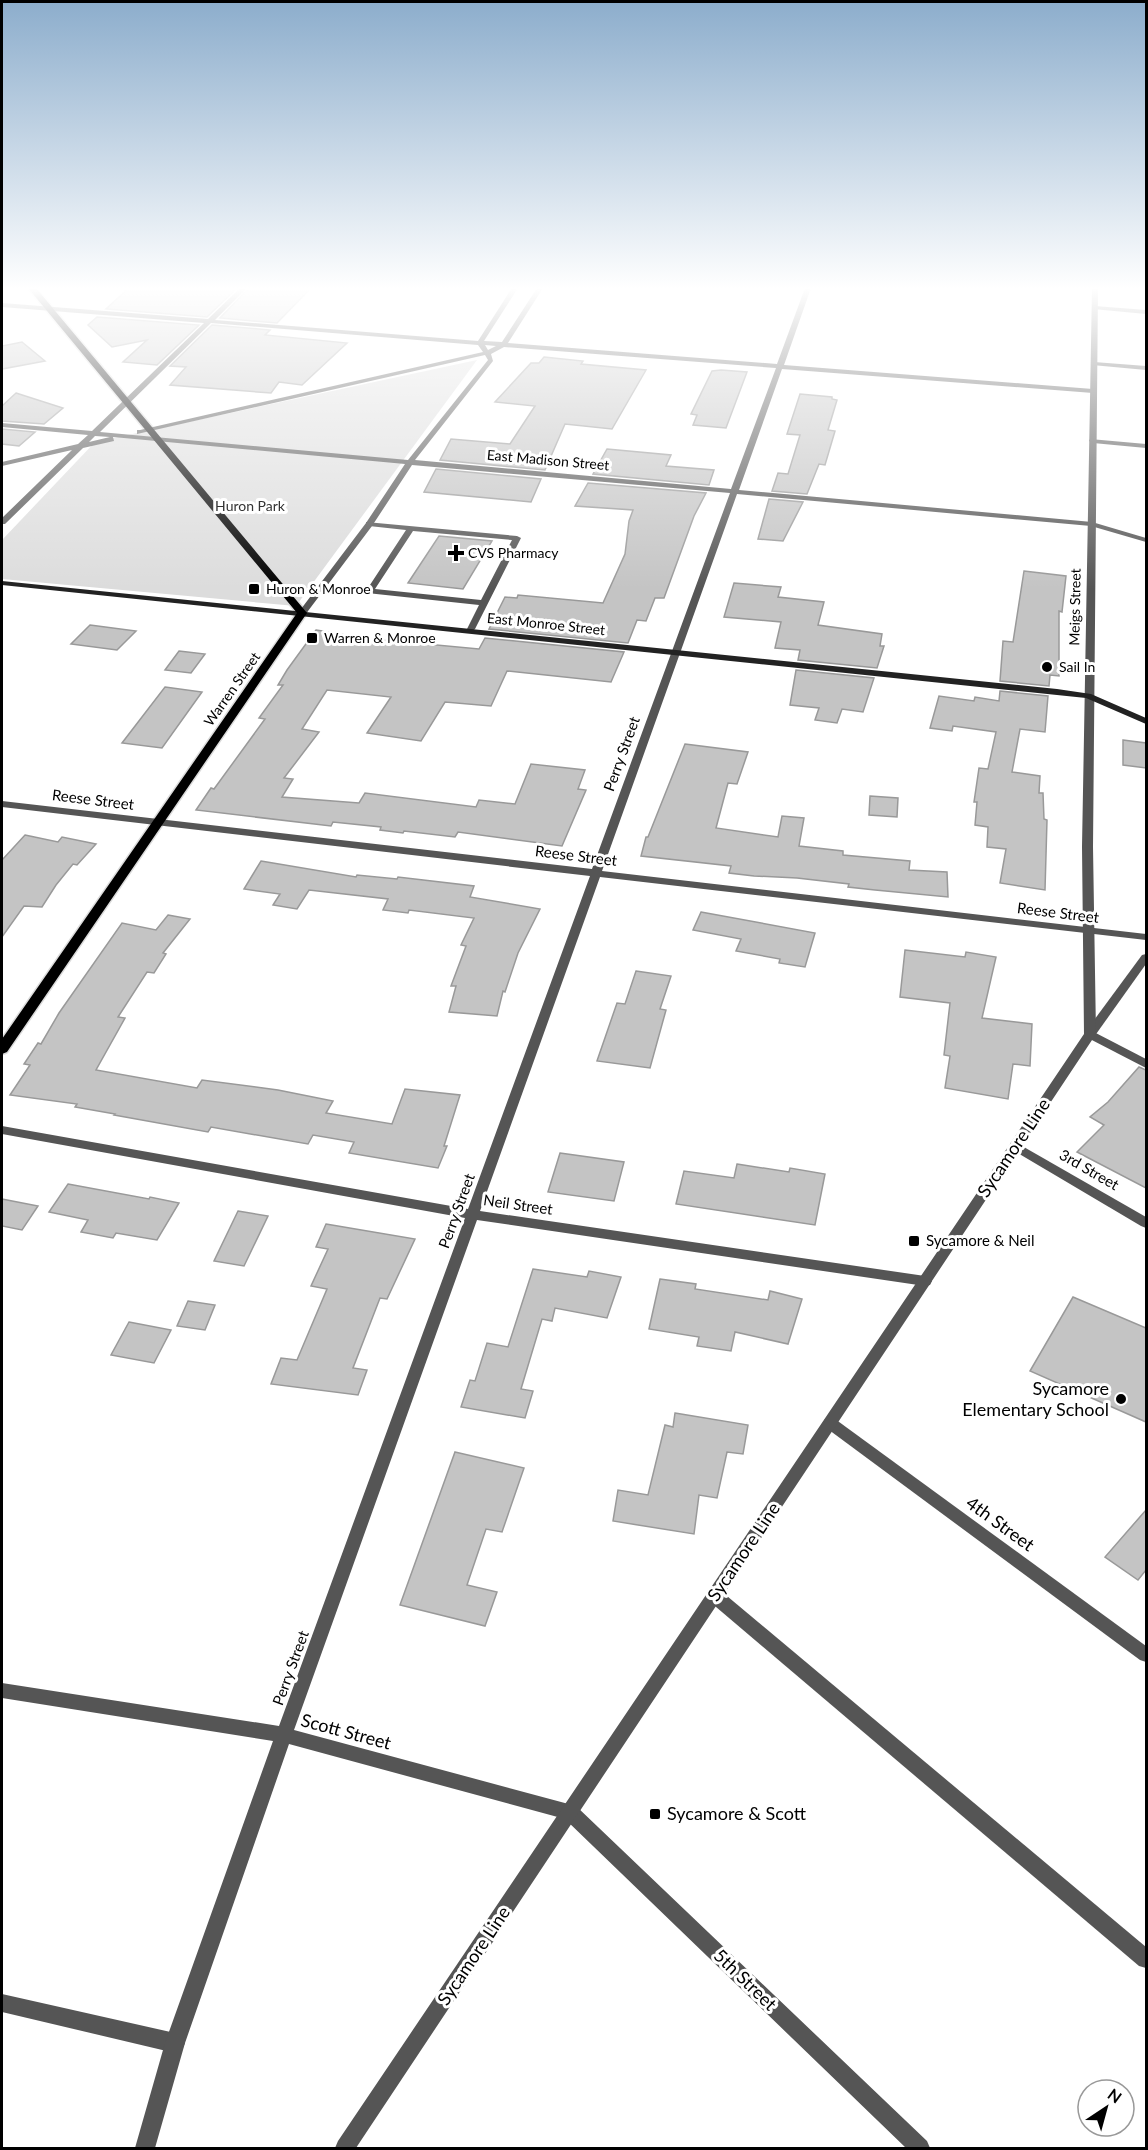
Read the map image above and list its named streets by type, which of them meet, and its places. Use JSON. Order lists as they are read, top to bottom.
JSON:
{
  "streets": {
    "main road": ["East Monroe Street", "Warren Street"],
    "street": [
      "East Madison Street",
      "Meigs Street",
      "Perry Street",
      "Reese Street",
      "Sycamore Line",
      "3rd Street",
      "Neil Street",
      "4th Street",
      "Scott Street",
      "5th Street"
    ]
  },
  "crossings": [
    ["East Madison Street", "Meigs Street"],
    ["East Madison Street", "Warren Street"],
    ["East Madison Street", "Perry Street"],
    ["Meigs Street", "East Monroe Street"],
    ["Meigs Street", "Reese Street"],
    ["Meigs Street", "Sycamore Line"],
    ["East Monroe Street", "Warren Street"],
    ["East Monroe Street", "Perry Street"],
    ["Warren Street", "Reese Street"],
    ["Perry Street", "Reese Street"],
    ["Perry Street", "Neil Street"],
    ["Perry Street", "Scott Street"],
    ["Sycamore Line", "3rd Street"],
    ["Sycamore Line", "Neil Street"],
    ["Sycamore Line", "4th Street"],
    ["Sycamore Line", "Scott Street"],
    ["Sycamore Line", "5th Street"],
    ["Scott Street", "5th Street"]
  ],
  "parks": ["Huron Park"],
  "places": {
    "health": ["CVS Pharmacy"],
    "transit": [
      "Huron & Monroe",
      "Warren & Monroe",
      "Sycamore & Neil",
      "Sycamore & Scott"
    ],
    "other": ["Sail In", "Sycamore Elementary School"]
  },
  "north": "top right"
}
